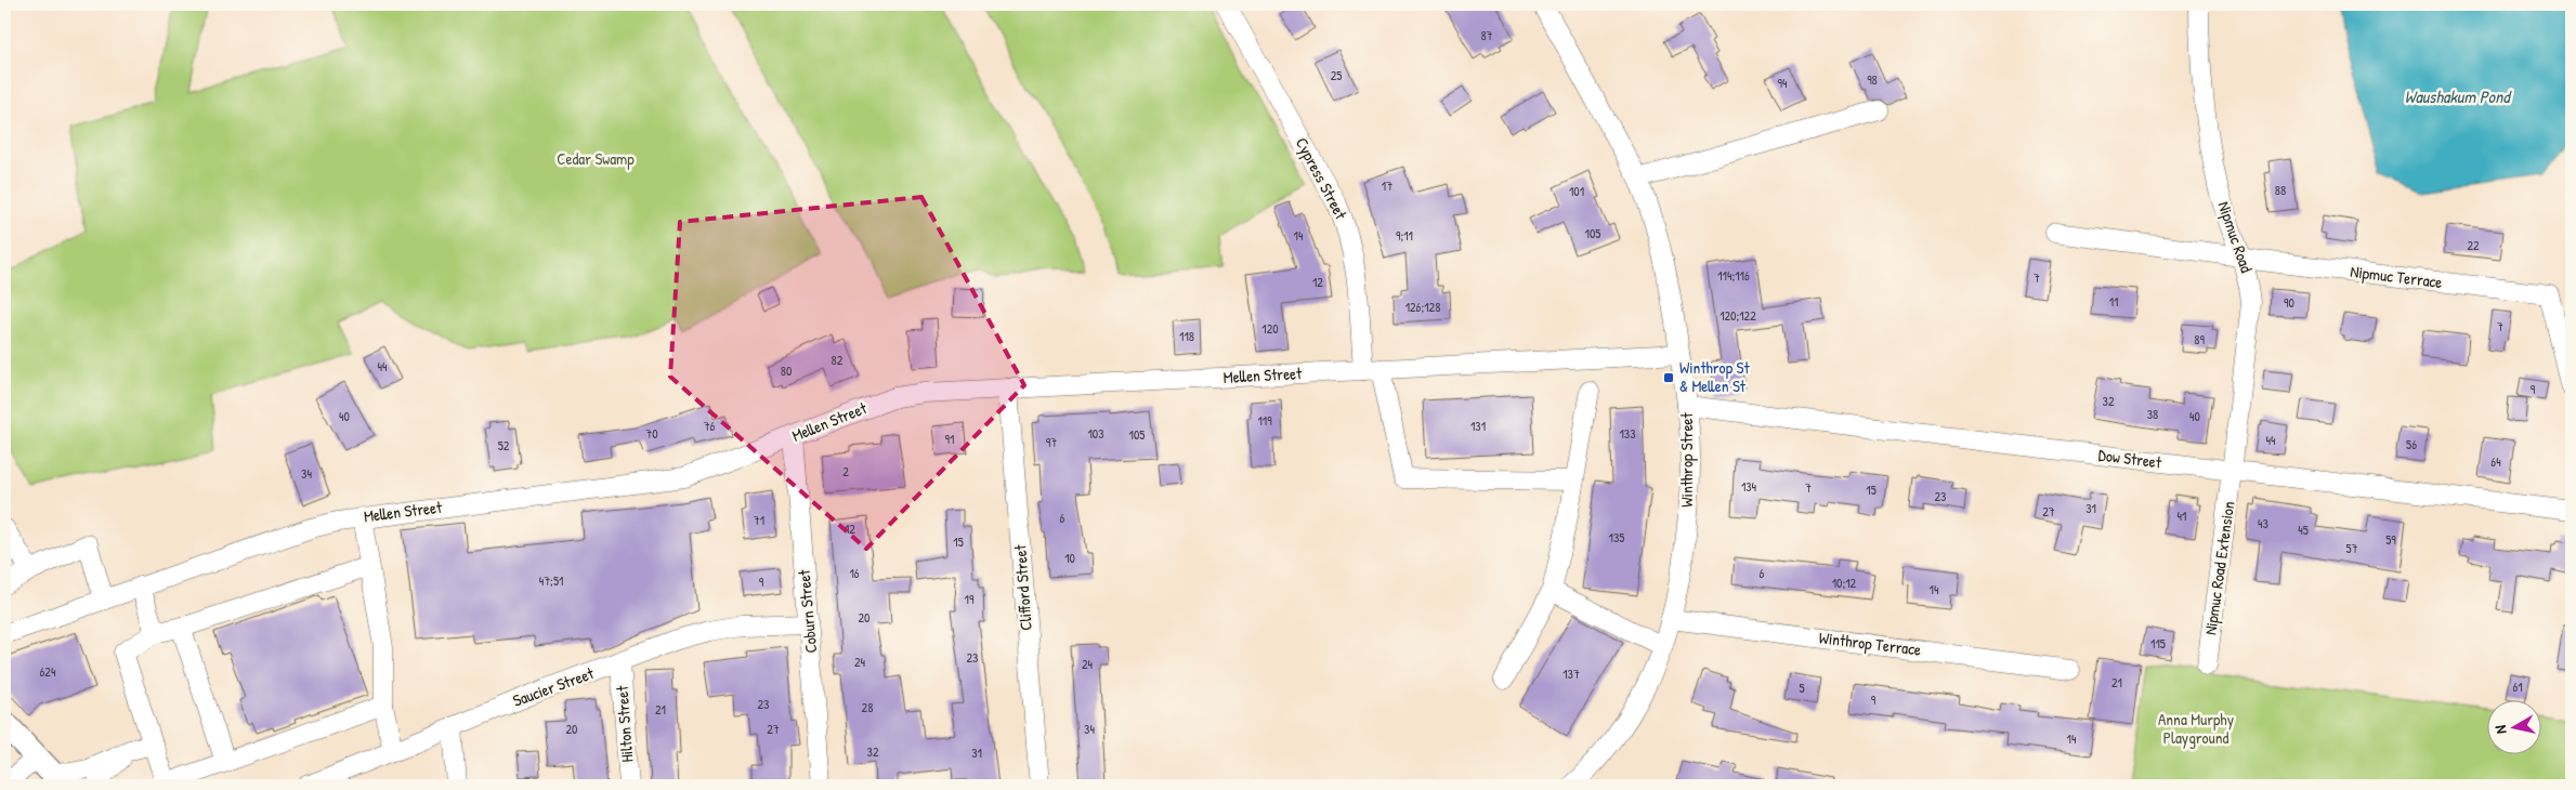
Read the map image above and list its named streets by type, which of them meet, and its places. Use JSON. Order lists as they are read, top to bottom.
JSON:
{
  "streets": {
    "street": [
      "Cypress Street",
      "Nipmuc Road",
      "Nipmuc Terrace",
      "Mellen Street",
      "Dow Street",
      "Winthrop Street",
      "Nipmuc Road Extension",
      "Clifford Street",
      "Coburn Street",
      "Winthrop Terrace",
      "Saucier Street",
      "Hilton Street"
    ]
  },
  "crossings": [
    ["Cypress Street", "Mellen Street"],
    ["Nipmuc Road", "Nipmuc Terrace"],
    ["Nipmuc Road", "Dow Street"],
    ["Nipmuc Road", "Nipmuc Road Extension"],
    ["Mellen Street", "Winthrop Street"],
    ["Mellen Street", "Clifford Street"],
    ["Mellen Street", "Coburn Street"],
    ["Dow Street", "Winthrop Street"],
    ["Dow Street", "Nipmuc Road Extension"],
    ["Winthrop Street", "Winthrop Terrace"],
    ["Coburn Street", "Saucier Street"],
    ["Saucier Street", "Hilton Street"]
  ],
  "water": ["Waushakum Pond"],
  "parks": ["Cedar Swamp", "Anna Murphy Playground"],
  "places": {
    "transit": ["Winthrop St & Mellen St"]
  },
  "house_numbers": [
    "87",
    "25",
    "98",
    "94",
    "17",
    "88",
    "101",
    "105",
    "14",
    "9;11",
    "22",
    "114;116",
    "7",
    "12",
    "11",
    "90",
    "126;128",
    "120;122",
    "7",
    "120",
    "118",
    "89",
    "82",
    "44",
    "80",
    "9",
    "32",
    "38",
    "40",
    "40",
    "119",
    "76",
    "131",
    "70",
    "103",
    "133",
    "105",
    "91",
    "44",
    "97",
    "56",
    "52",
    "64",
    "2",
    "34",
    "134",
    "7",
    "15",
    "23",
    "31",
    "27",
    "41",
    "6",
    "71",
    "43",
    "12",
    "45",
    "135",
    "59",
    "15",
    "57",
    "10",
    "16",
    "6",
    "47;51",
    "9",
    "10;12",
    "14",
    "19",
    "20",
    "115",
    "23",
    "24",
    "24",
    "624",
    "137",
    "21",
    "61",
    "5",
    "9",
    "23",
    "28",
    "21",
    "20",
    "27",
    "34",
    "14",
    "32",
    "31"
  ],
  "north": "left"
}
